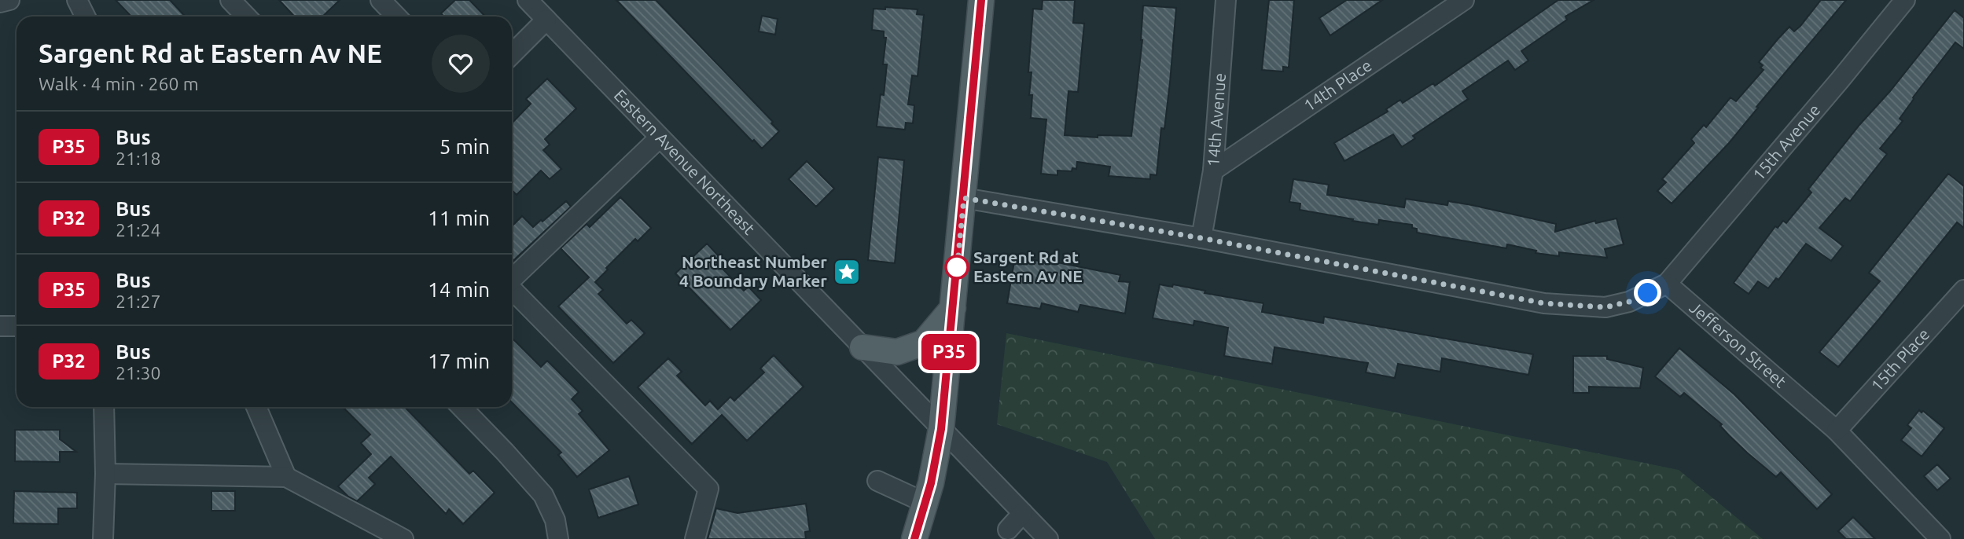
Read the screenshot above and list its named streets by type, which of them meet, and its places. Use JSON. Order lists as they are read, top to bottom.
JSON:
{
  "streets": {
    "street": [
      "14th Place",
      "14th Avenue",
      "15th Avenue",
      "Eastern Avenue Northeast",
      "Jefferson Street",
      "15th Place"
    ]
  },
  "crossings": [
    ["14th Place", "14th Avenue"],
    ["15th Avenue", "Jefferson Street"],
    ["Jefferson Street", "15th Place"]
  ],
  "places": {
    "other": ["Sargent Rd at Eastern Av NE"],
    "place": ["Northeast Number 4 Boundary Marker"]
  },
  "lines": ["bus line P35"],
  "page": {
    "on_map": "P35",
    "heading": ["Sargent Rd at Eastern Av NE", "Walk · 4 min · 260 m"],
    "list": [
      {
        "mark": "P35",
        "name": "Bus",
        "note": "21:18",
        "value": "5 min"
      },
      {
        "mark": "P32",
        "name": "Bus",
        "note": "21:24",
        "value": "11 min"
      },
      {
        "mark": "P35",
        "name": "Bus",
        "note": "21:27",
        "value": "14 min"
      },
      {
        "mark": "P32",
        "name": "Bus",
        "note": "21:30",
        "value": "17 min"
      }
    ]
  }
}
